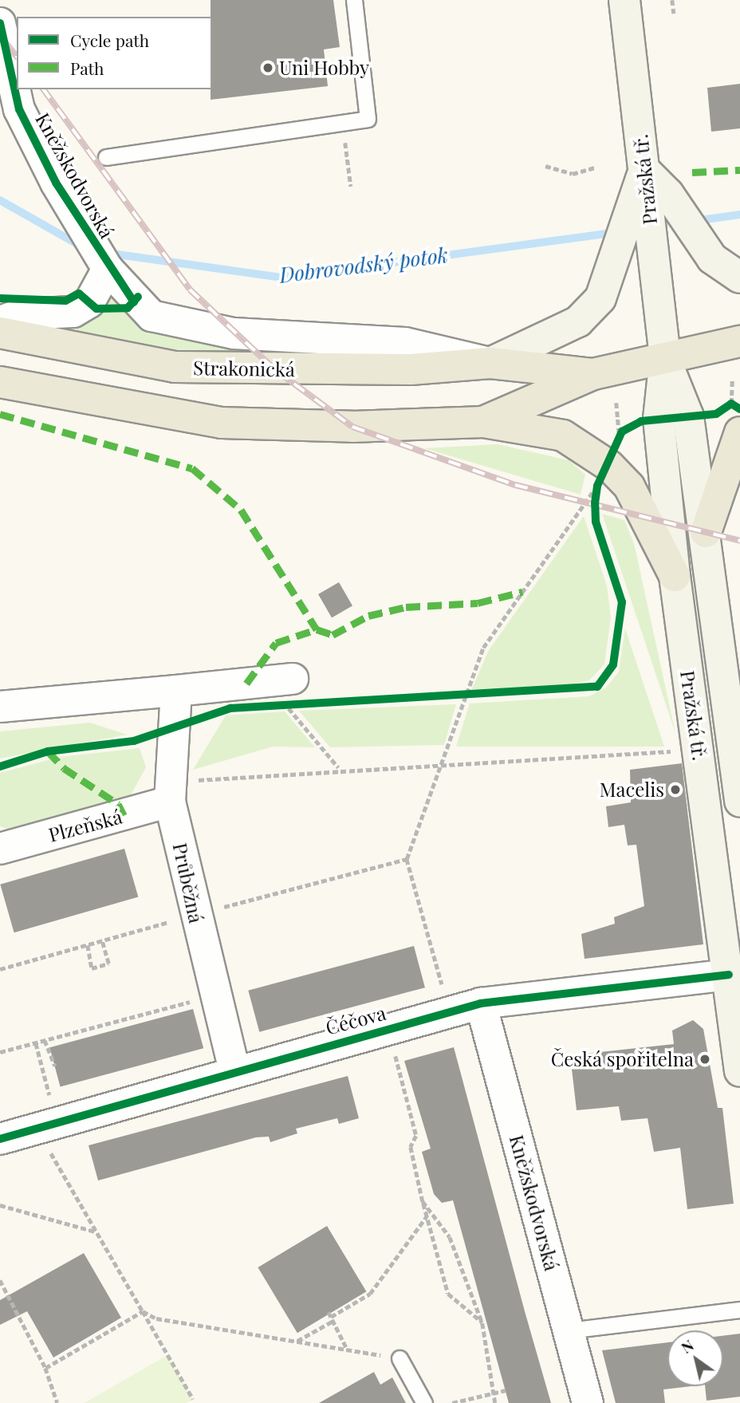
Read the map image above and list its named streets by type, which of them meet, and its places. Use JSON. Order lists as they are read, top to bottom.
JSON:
{
  "streets": {
    "main road": ["Strakonická"],
    "street": [
      "Kněžskodvorská",
      "Pražská tř.",
      "Plzeňská",
      "Průběžná",
      "Čéčova"
    ]
  },
  "crossings": [
    ["Kněžskodvorská", "Strakonická"],
    ["Kněžskodvorská", "Čéčova"],
    ["Pražská tř.", "Čéčova"],
    ["Plzeňská", "Průběžná"],
    ["Průběžná", "Čéčova"]
  ],
  "water": ["Dobrovodský potok"],
  "places": ["Uni Hobby", "Macelis", "Česká spořitelna"],
  "legend": ["Cycle path", "Path"],
  "north": "top left"
}
